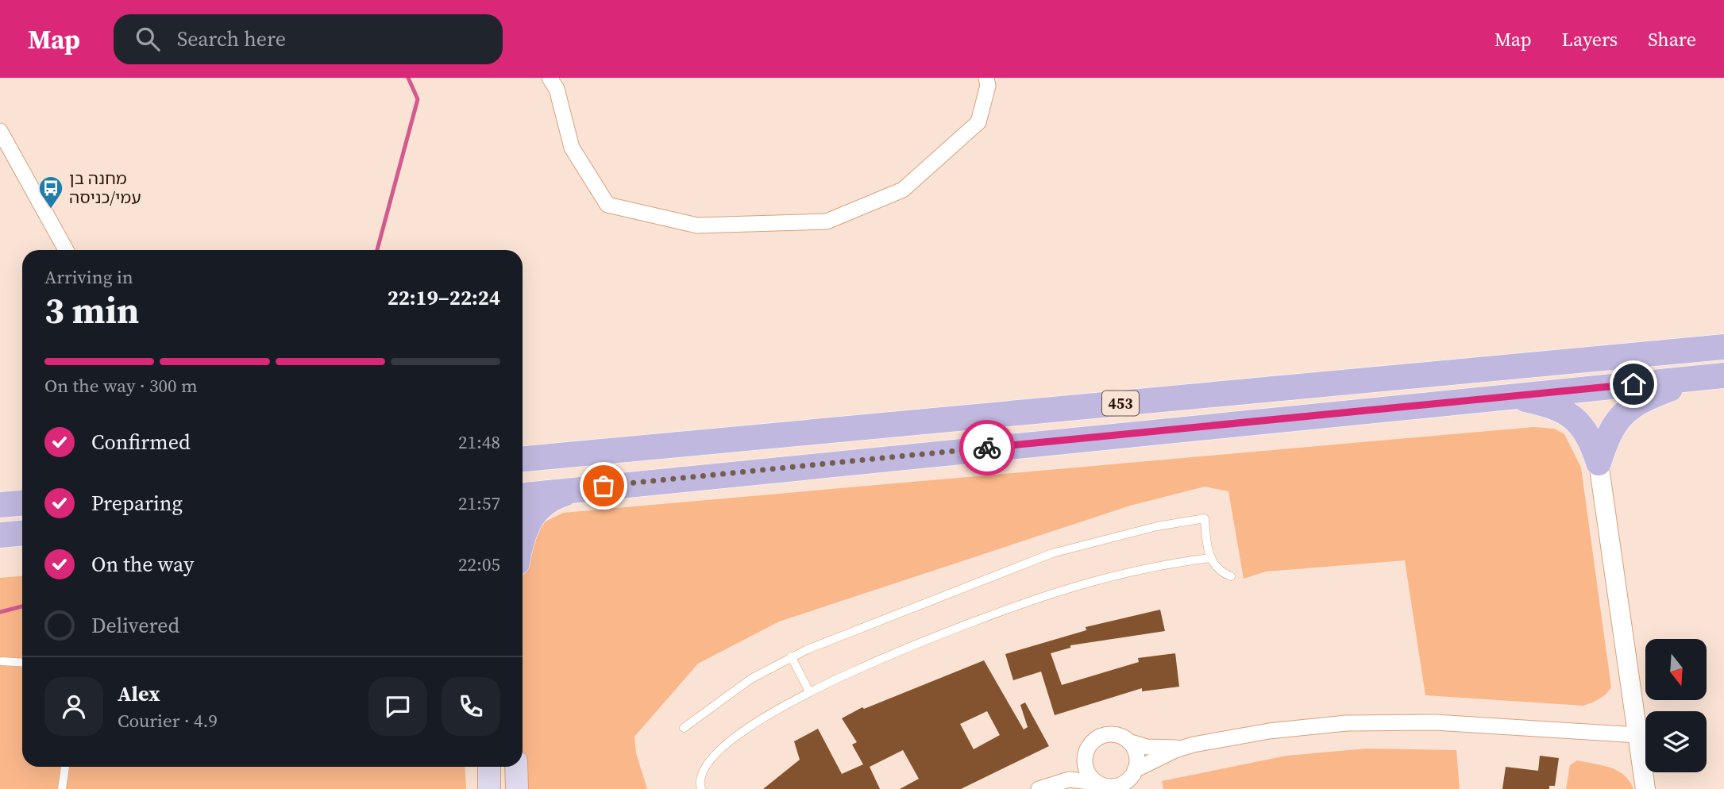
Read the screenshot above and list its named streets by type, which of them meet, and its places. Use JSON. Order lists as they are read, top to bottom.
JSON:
{
  "streets": {
    "main road": ["453"]
  },
  "places": {
    "bus stop": ["מחנה בן עמי/כניסה"]
  },
  "north": "bottom",
  "page": {
    "header": "Map",
    "search": "Search here",
    "nav": ["Map", "Layers", "Share"],
    "heading": ["3 min", "Arriving in", "22:19–22:24"],
    "panel": ["Alex", "Courier · 4.9"],
    "bar": "On the way · 300 m",
    "list": [
      ["Confirmed", "21:48"],
      ["Preparing", "21:57"],
      ["On the way", "22:05"],
      "Delivered"
    ]
  }
}
